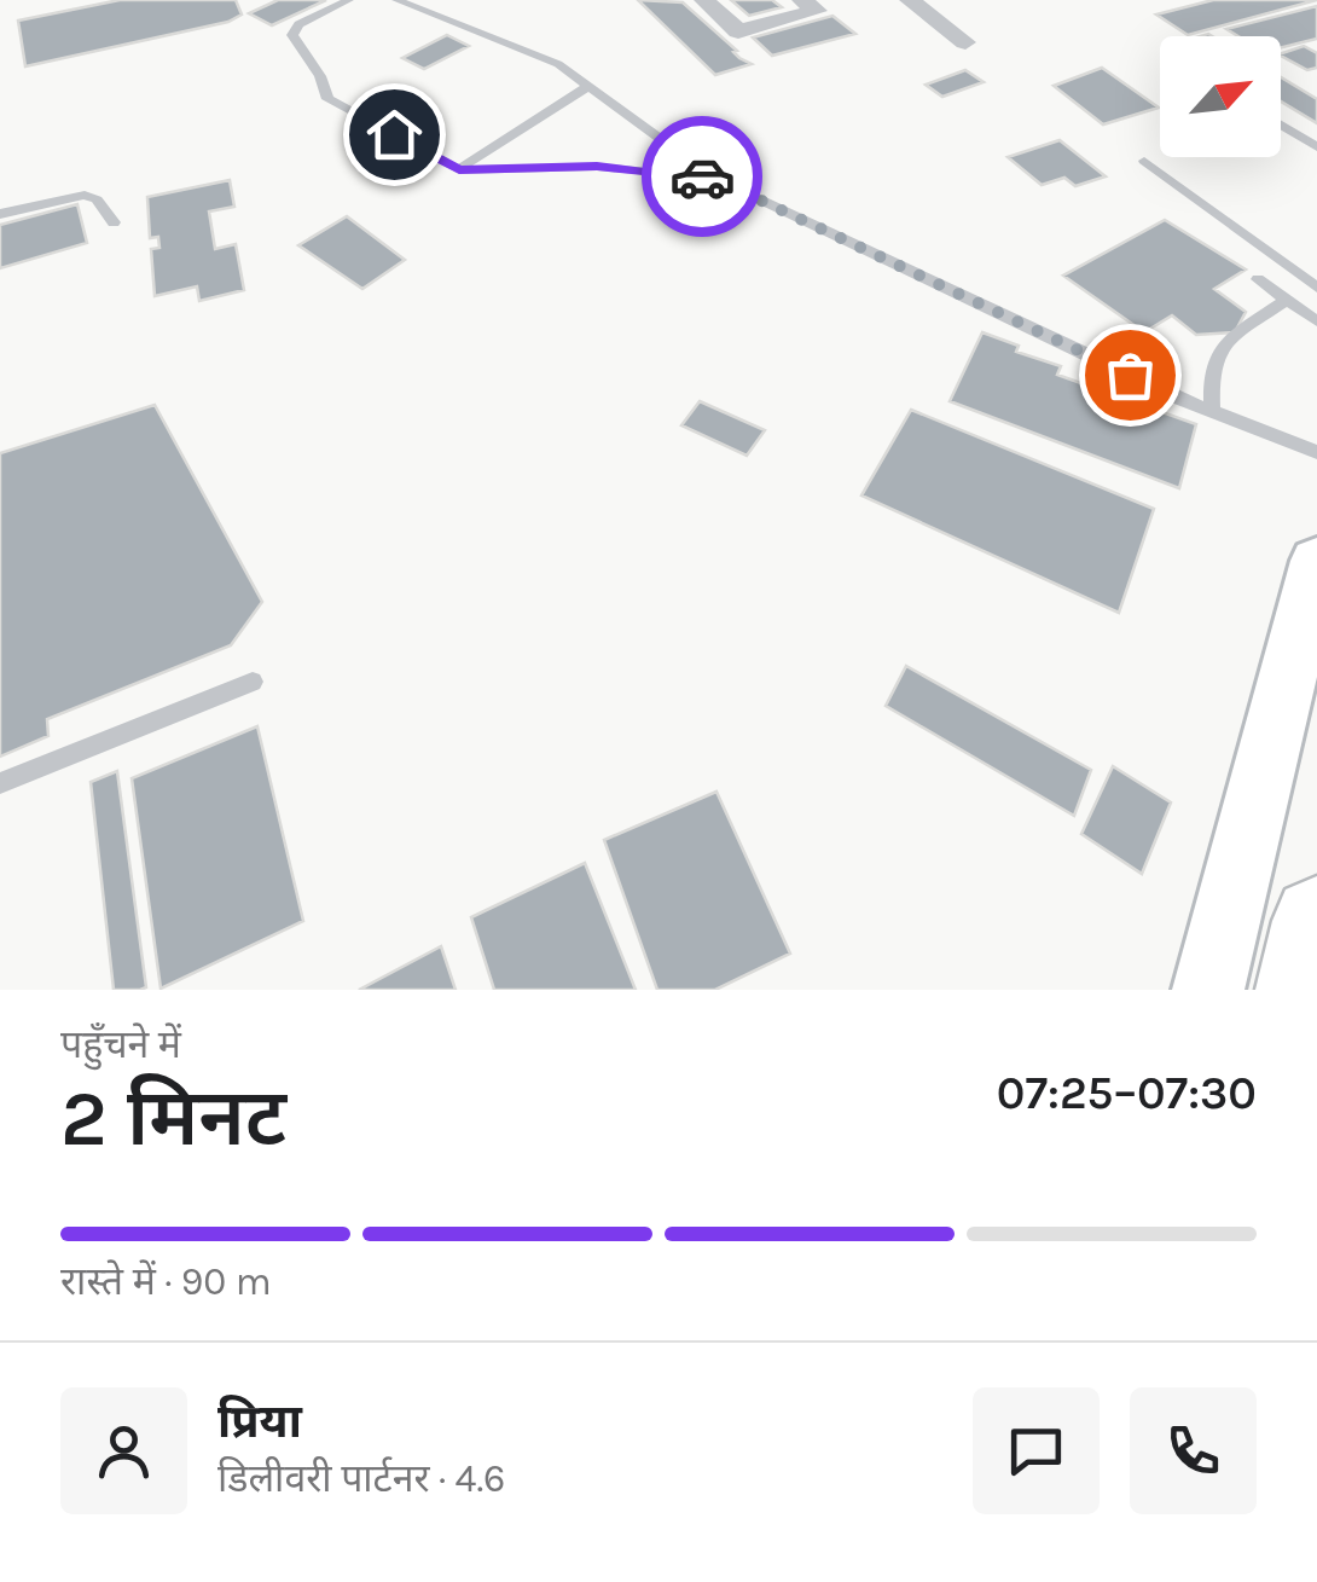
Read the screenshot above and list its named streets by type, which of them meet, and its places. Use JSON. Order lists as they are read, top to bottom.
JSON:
{
  "north": "top right",
  "page": {
    "heading": ["2 मिनट", "पहुँचने में", "07:25–07:30"],
    "panel": ["प्रिया", "डिलीवरी पार्टनर · 4.6"],
    "bar": "रास्ते में · 90 m"
  }
}
